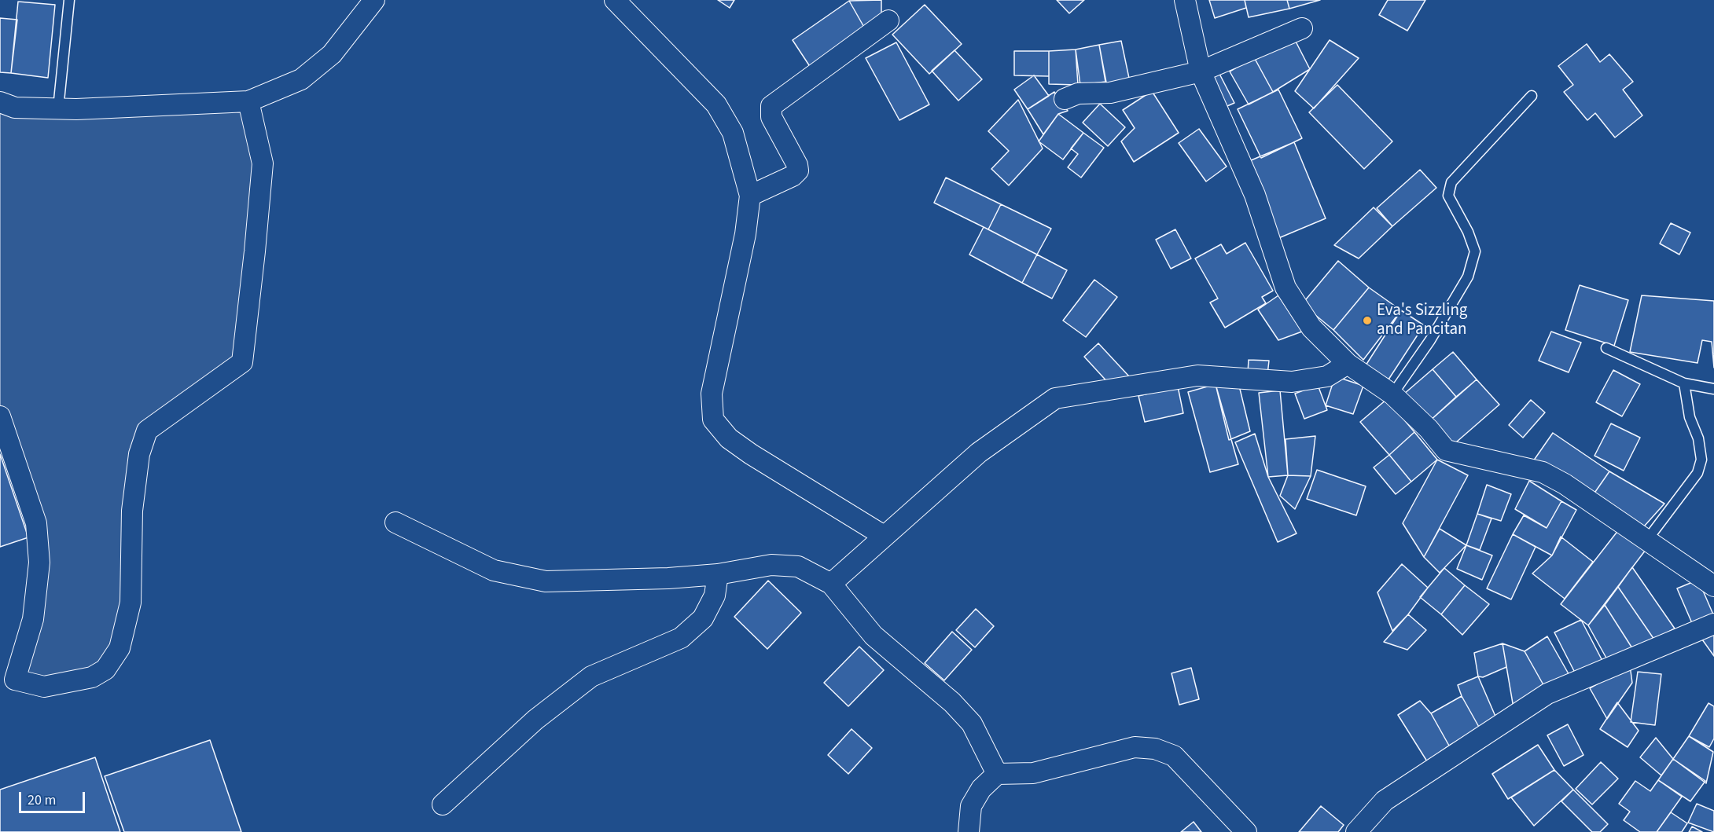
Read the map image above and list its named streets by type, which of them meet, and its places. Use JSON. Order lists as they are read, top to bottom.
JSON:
{
  "places": ["Eva's Sizzling and Pancitan"],
  "scale_bar": "20 m"
}
